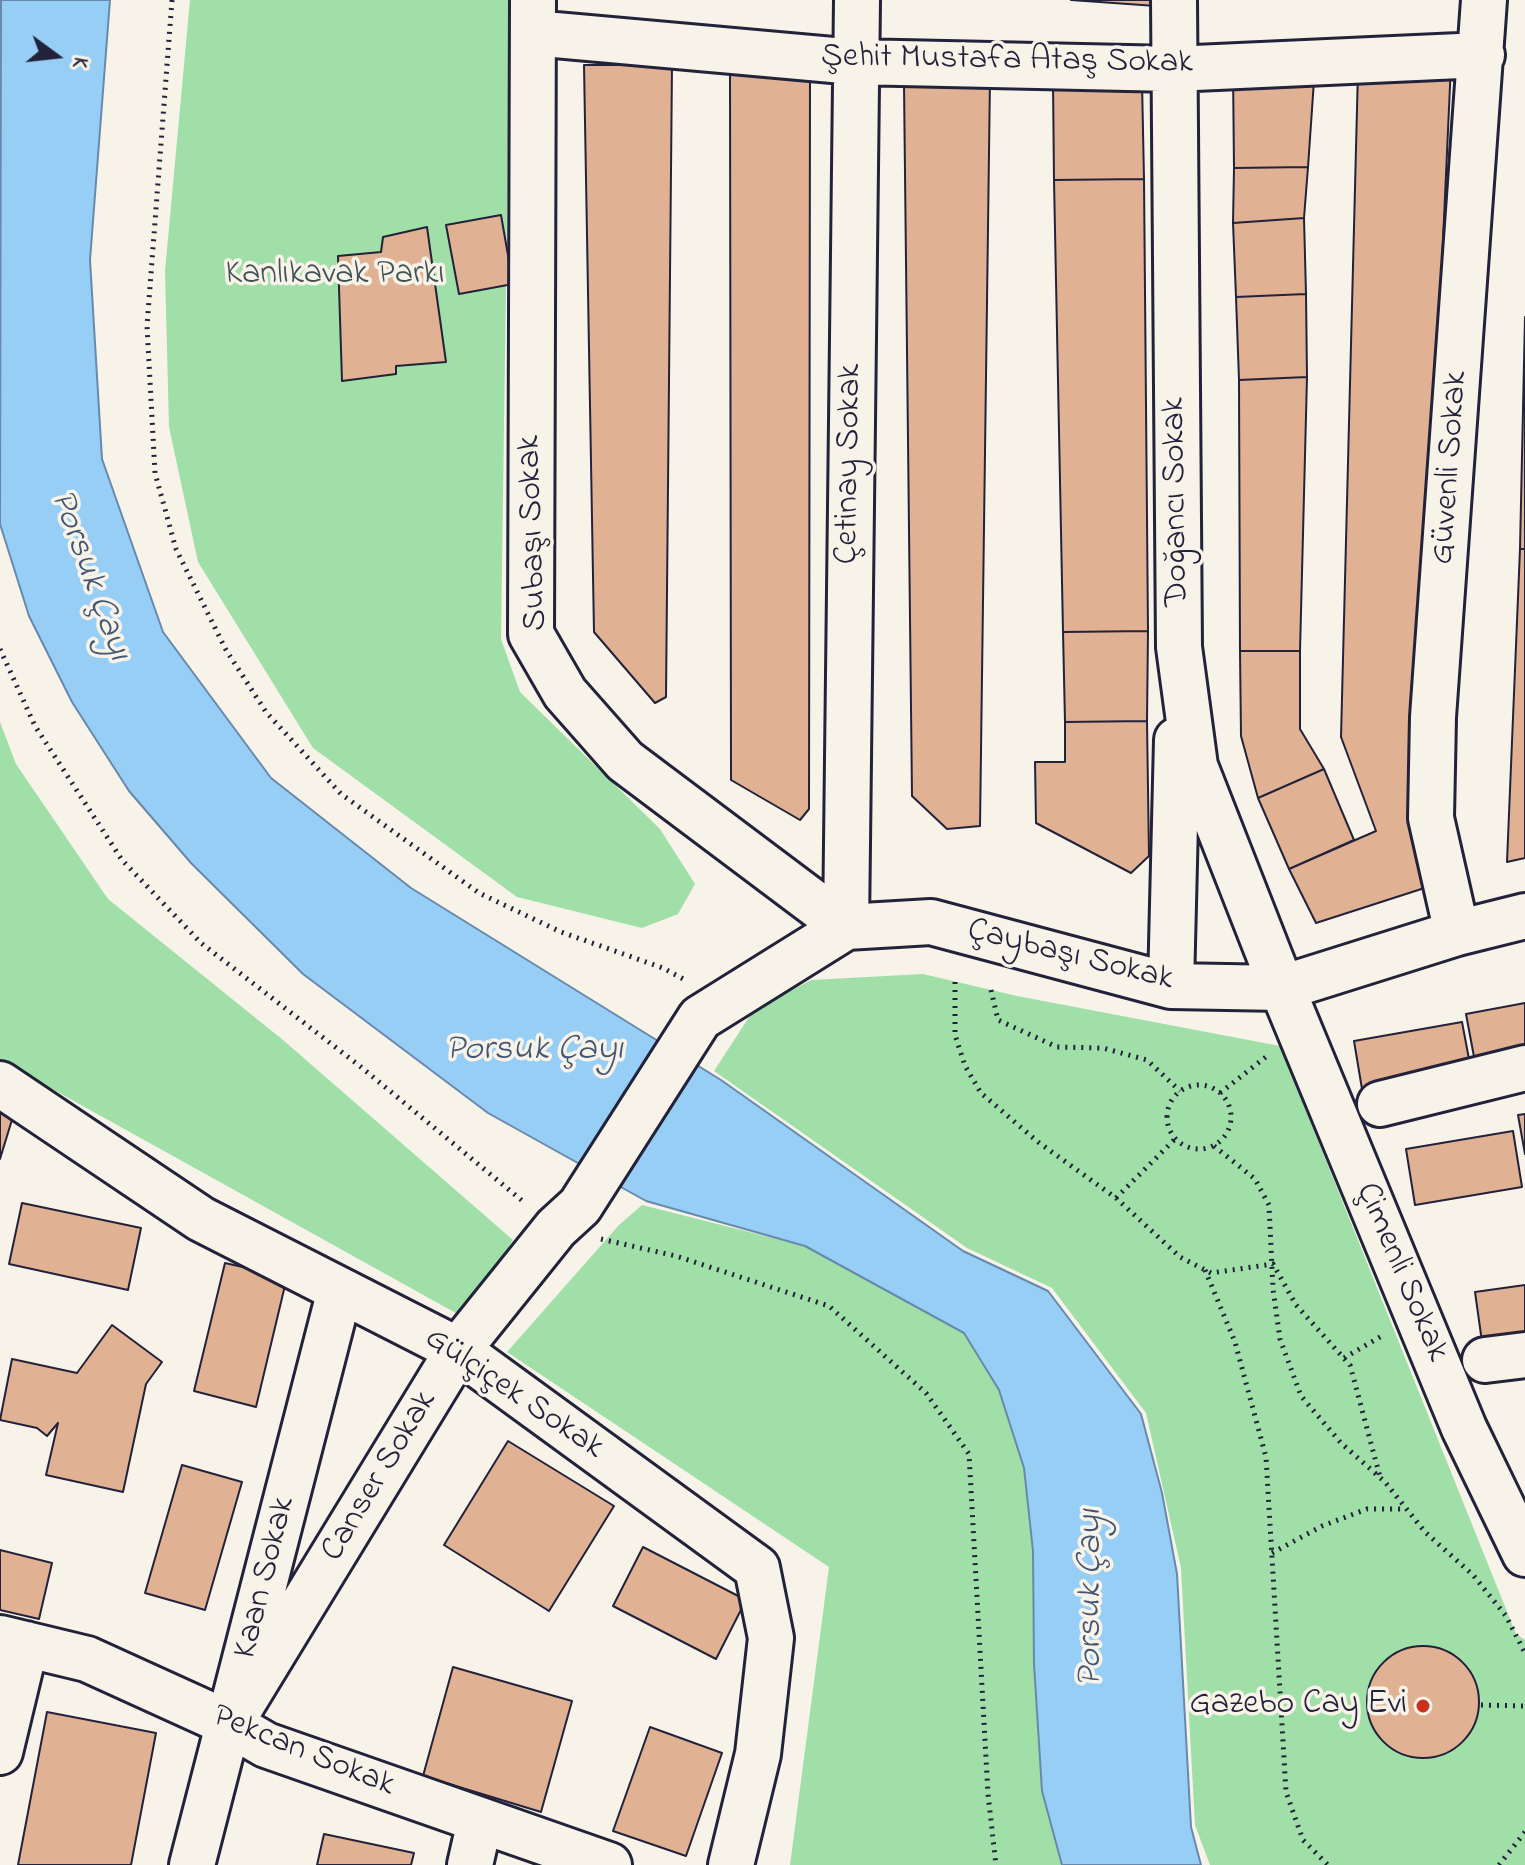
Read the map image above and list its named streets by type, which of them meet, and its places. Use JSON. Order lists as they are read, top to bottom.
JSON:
{
  "streets": {
    "street": [
      "Şehit Mustafa Ataş Sokak",
      "Çetinay Sokak",
      "Güvenli Sokak",
      "Doğancı Sokak",
      "Subaşı Sokak",
      "Çaybaşı Sokak",
      "Çimenli Sokak",
      "Gülçiçek Sokak",
      "Canser Sokak",
      "Kaan Sokak",
      "Pekcan Sokak"
    ]
  },
  "crossings": [
    ["Şehit Mustafa Ataş Sokak", "Çetinay Sokak"],
    ["Şehit Mustafa Ataş Sokak", "Güvenli Sokak"],
    ["Şehit Mustafa Ataş Sokak", "Doğancı Sokak"],
    ["Şehit Mustafa Ataş Sokak", "Subaşı Sokak"],
    ["Çetinay Sokak", "Subaşı Sokak"],
    ["Çetinay Sokak", "Çaybaşı Sokak"],
    ["Güvenli Sokak", "Çaybaşı Sokak"],
    ["Doğancı Sokak", "Çaybaşı Sokak"],
    ["Doğancı Sokak", "Çimenli Sokak"],
    ["Subaşı Sokak", "Çaybaşı Sokak"],
    ["Çaybaşı Sokak", "Çimenli Sokak"],
    ["Gülçiçek Sokak", "Canser Sokak"],
    ["Gülçiçek Sokak", "Kaan Sokak"],
    ["Canser Sokak", "Kaan Sokak"],
    ["Canser Sokak", "Pekcan Sokak"],
    ["Kaan Sokak", "Pekcan Sokak"]
  ],
  "water": ["Porsuk Çayı"],
  "parks": ["Kanlıkavak Parkı"],
  "places": ["Gazebo Cay Evi"],
  "north": "right"
}
